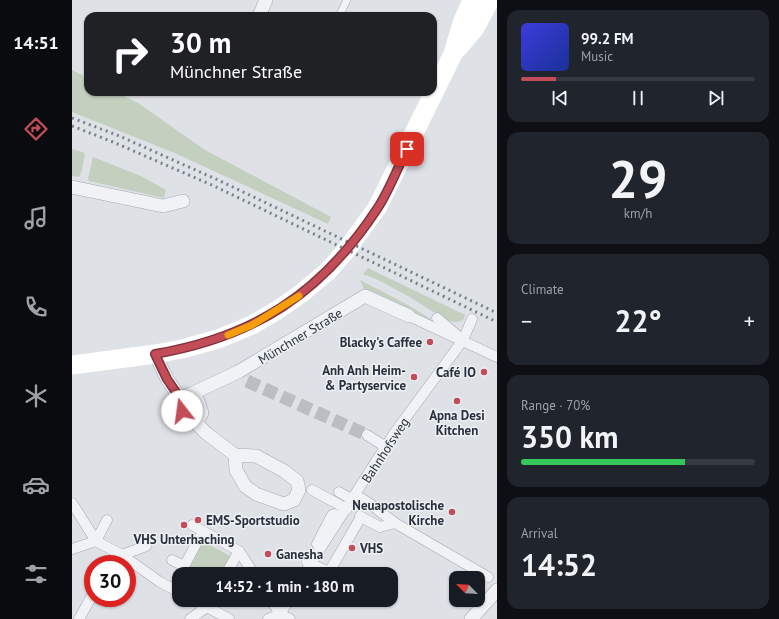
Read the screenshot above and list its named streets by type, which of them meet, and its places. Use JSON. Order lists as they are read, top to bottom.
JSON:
{
  "streets": {
    "street": ["Münchner Straße", "Bahnhofsweg"]
  },
  "places": [
    "Blacky's Caffee",
    "Café IO",
    "Anh Anh Heim- & Partyservice",
    "Apna Desi Kitchen",
    "Neuapostolische Kirche",
    "EMS-Sportstudio",
    "VHS Unterhaching",
    "VHS",
    "Ganesha"
  ],
  "north": "top left",
  "page": {
    "tabs": "14:51",
    "turn": ["30 m", "Münchner Straße"],
    "song": ["99.2 FM", "Music"],
    "tile": [
      ["29", "km/h"],
      "Climate",
      ["Range · 70%", "350 km"],
      ["Arrival", "14:52"]
    ],
    "heat": ["−", "22°", "+"],
    "limit": "30",
    "trip": "14:52 · 1 min · 180 m"
  }
}
